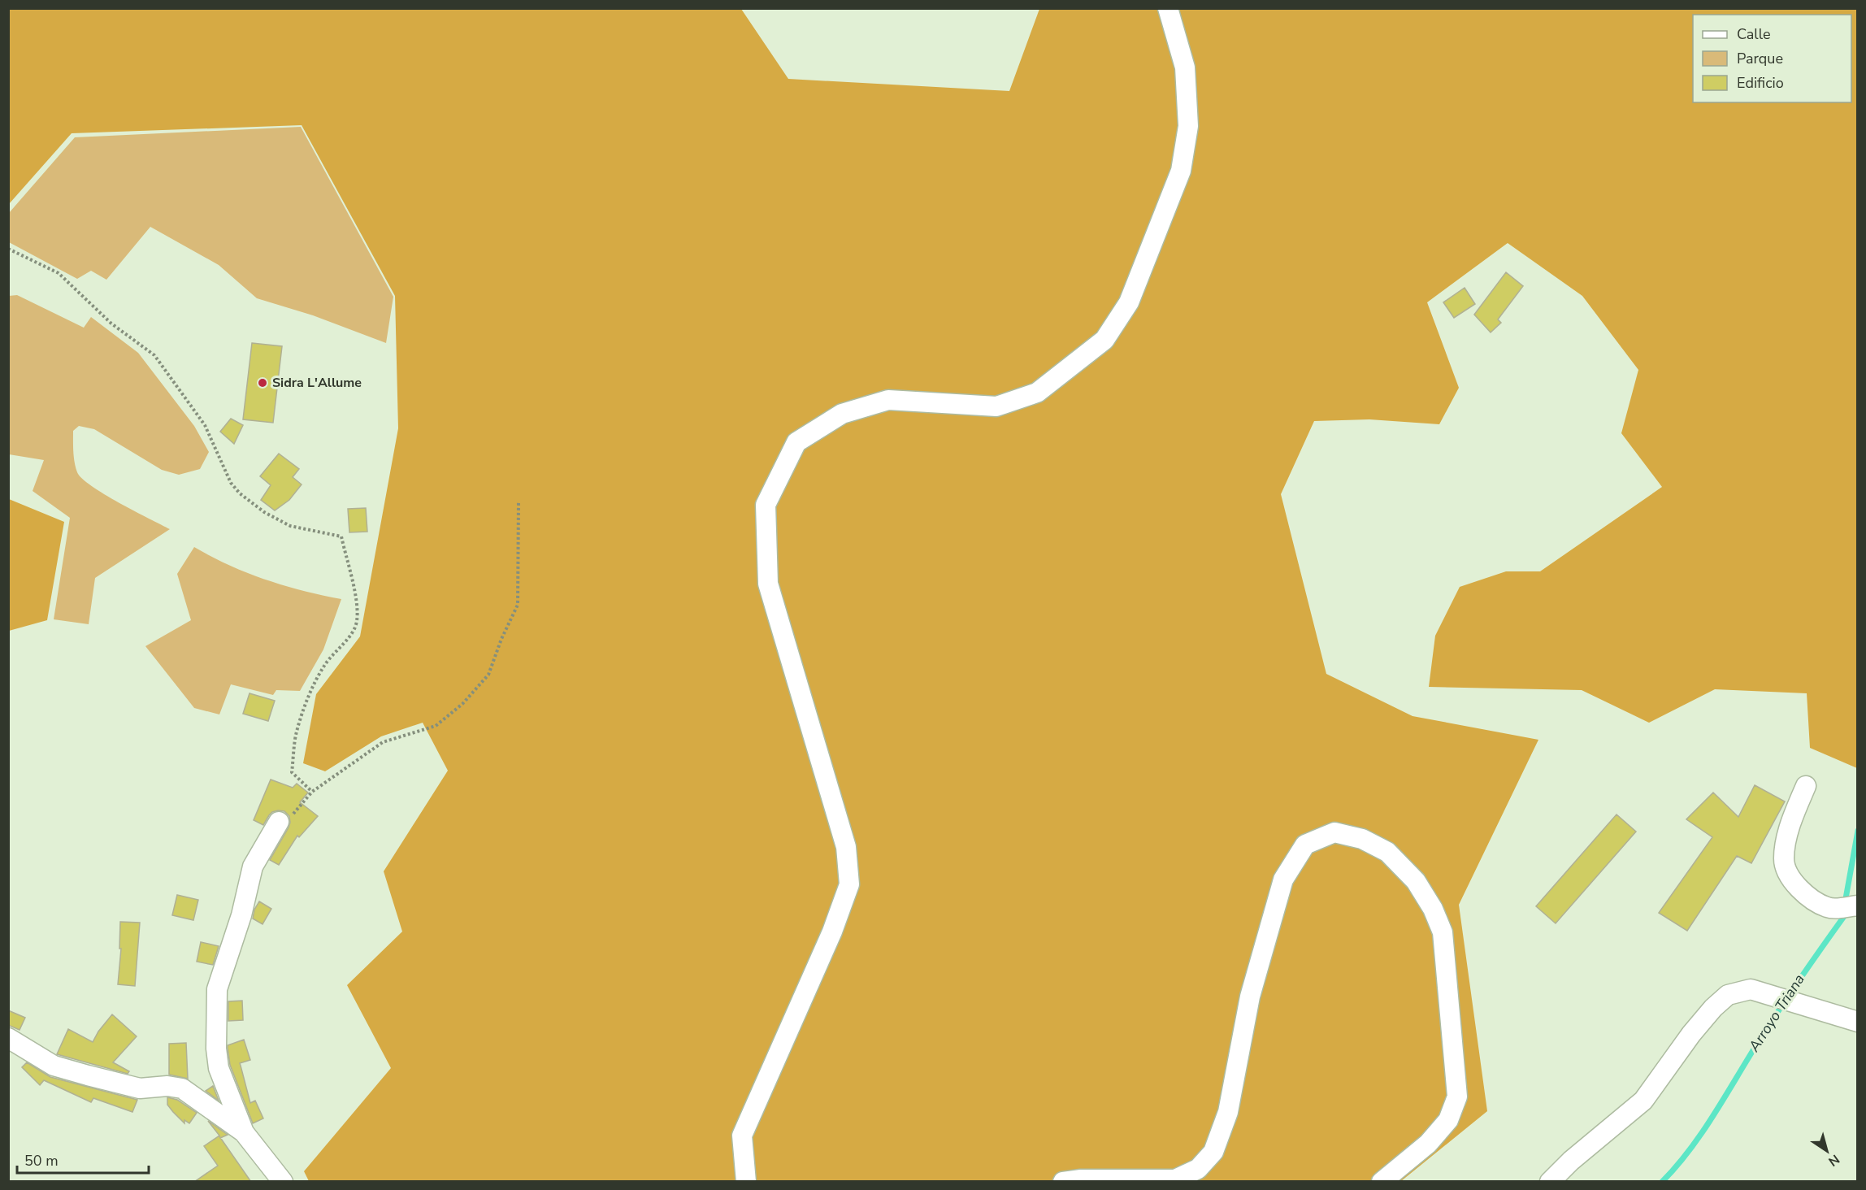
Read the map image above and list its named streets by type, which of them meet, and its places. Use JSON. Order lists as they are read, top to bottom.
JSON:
{
  "water": ["Arroyo Triana"],
  "places": ["Sidra L'Allume"],
  "legend": ["Calle", "Parque", "Edificio"],
  "scale_bar": "50 m",
  "north": "bottom right"
}
